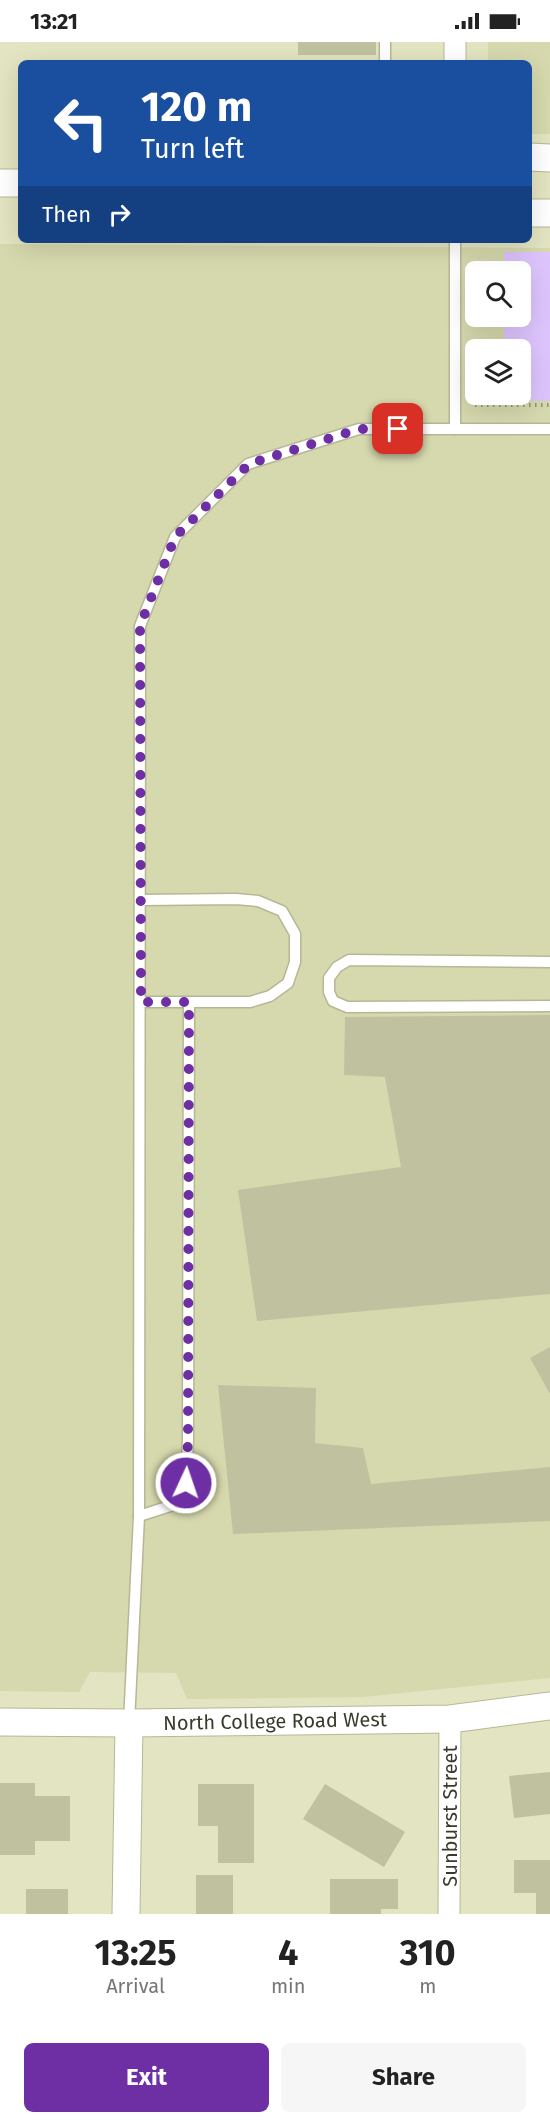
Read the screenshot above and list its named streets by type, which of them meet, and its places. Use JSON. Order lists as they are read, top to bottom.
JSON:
{
  "streets": {
    "street": ["North College Road West", "Sunburst Street"]
  },
  "crossings": [
    ["North College Road West", "Sunburst Street"]
  ],
  "page": {
    "status": "13:21",
    "turn": ["120 m", "Turn left"],
    "then": "Then",
    "eta": [
      "13:25",
      "Arrival",
      "4",
      "min",
      "310",
      "m"
    ],
    "buttons": ["Exit", "Share"]
  }
}
